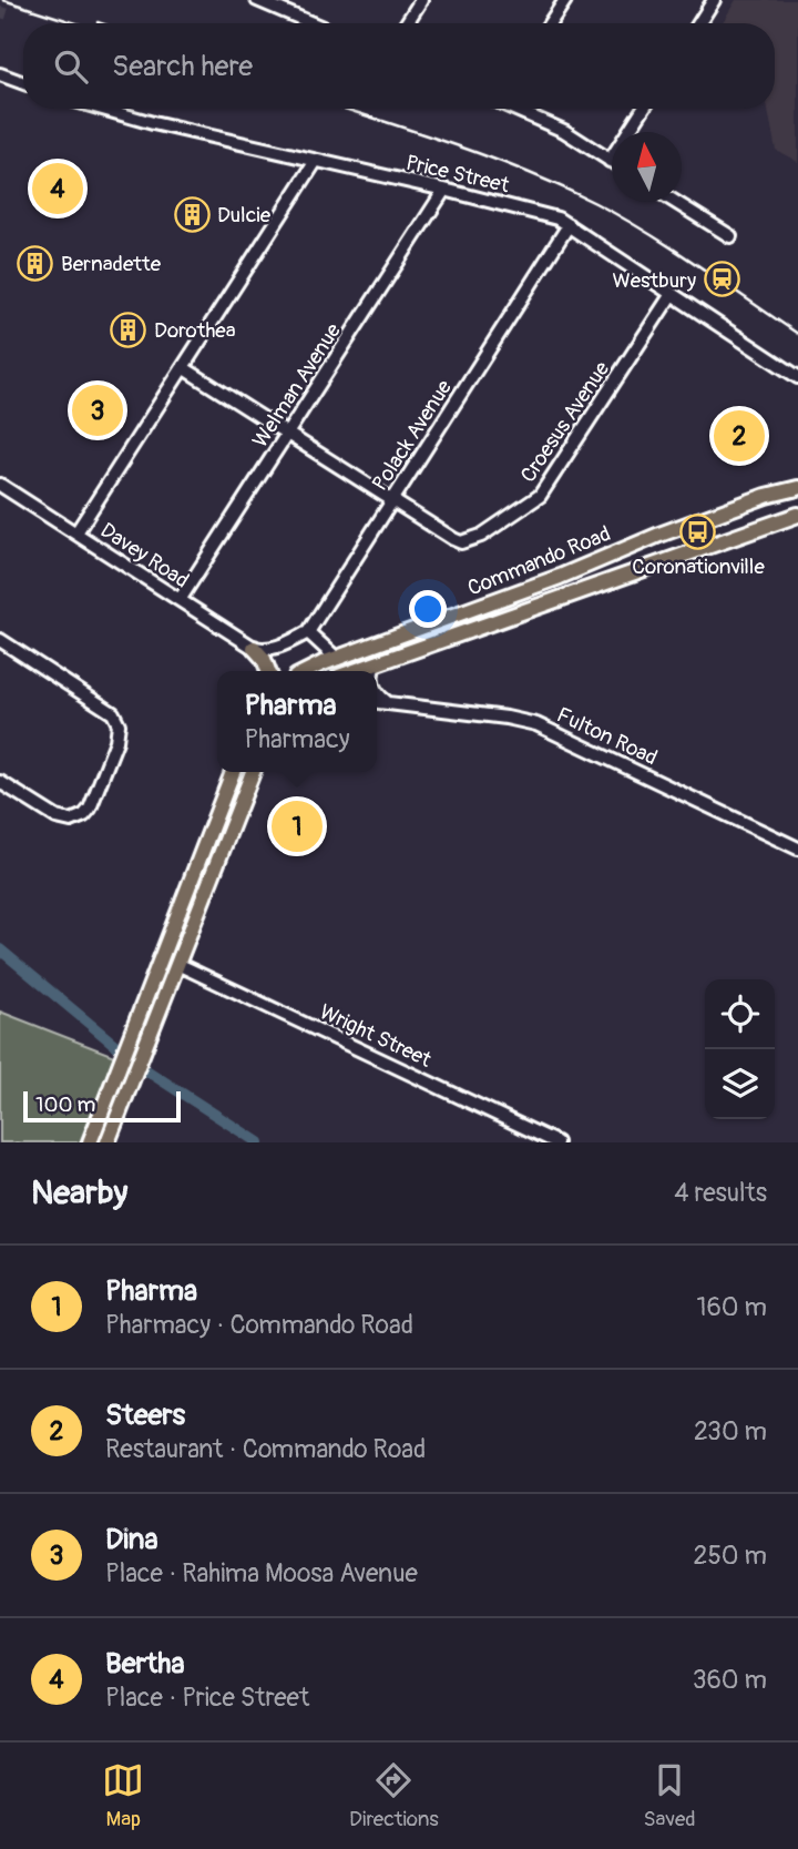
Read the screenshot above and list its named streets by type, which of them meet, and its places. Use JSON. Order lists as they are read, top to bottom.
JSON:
{
  "streets": {
    "main road": ["Commando Road"],
    "street": [
      "Price Street",
      "Welman Avenue",
      "Croesus Avenue",
      "Polack Avenue",
      "Davey Road",
      "Fulton Road",
      "Wright Street"
    ]
  },
  "crossings": [
    ["Price Street", "Welman Avenue"],
    ["Price Street", "Croesus Avenue"],
    ["Price Street", "Polack Avenue"],
    ["Welman Avenue", "Davey Road"],
    ["Croesus Avenue", "Polack Avenue"],
    ["Polack Avenue", "Davey Road"]
  ],
  "places": {
    "building": ["Dulcie", "Bernadette", "Dorothea"],
    "station": ["Westbury"],
    "bus stop": ["Coronationville"]
  },
  "scale_bar": "100 m",
  "north": "top",
  "page": {
    "search": "Search here",
    "pins": [
      "4",
      "3",
      "2",
      "1"
    ],
    "popup": ["Pharma", "Pharmacy"],
    "scale": "100 m",
    "heading": ["Nearby", "4 results"],
    "list": [
      {
        "mark": "1",
        "name": "Pharma",
        "note": "Pharmacy · Commando Road",
        "value": "160 m"
      },
      {
        "mark": "2",
        "name": "Steers",
        "note": "Restaurant · Commando Road",
        "value": "230 m"
      },
      {
        "mark": "3",
        "name": "Dina",
        "note": "Place · Rahima Moosa Avenue",
        "value": "250 m"
      },
      {
        "mark": "4",
        "name": "Bertha",
        "note": "Place · Price Street",
        "value": "360 m"
      }
    ],
    "nav": ["Map", "Directions", "Saved"]
  }
}
